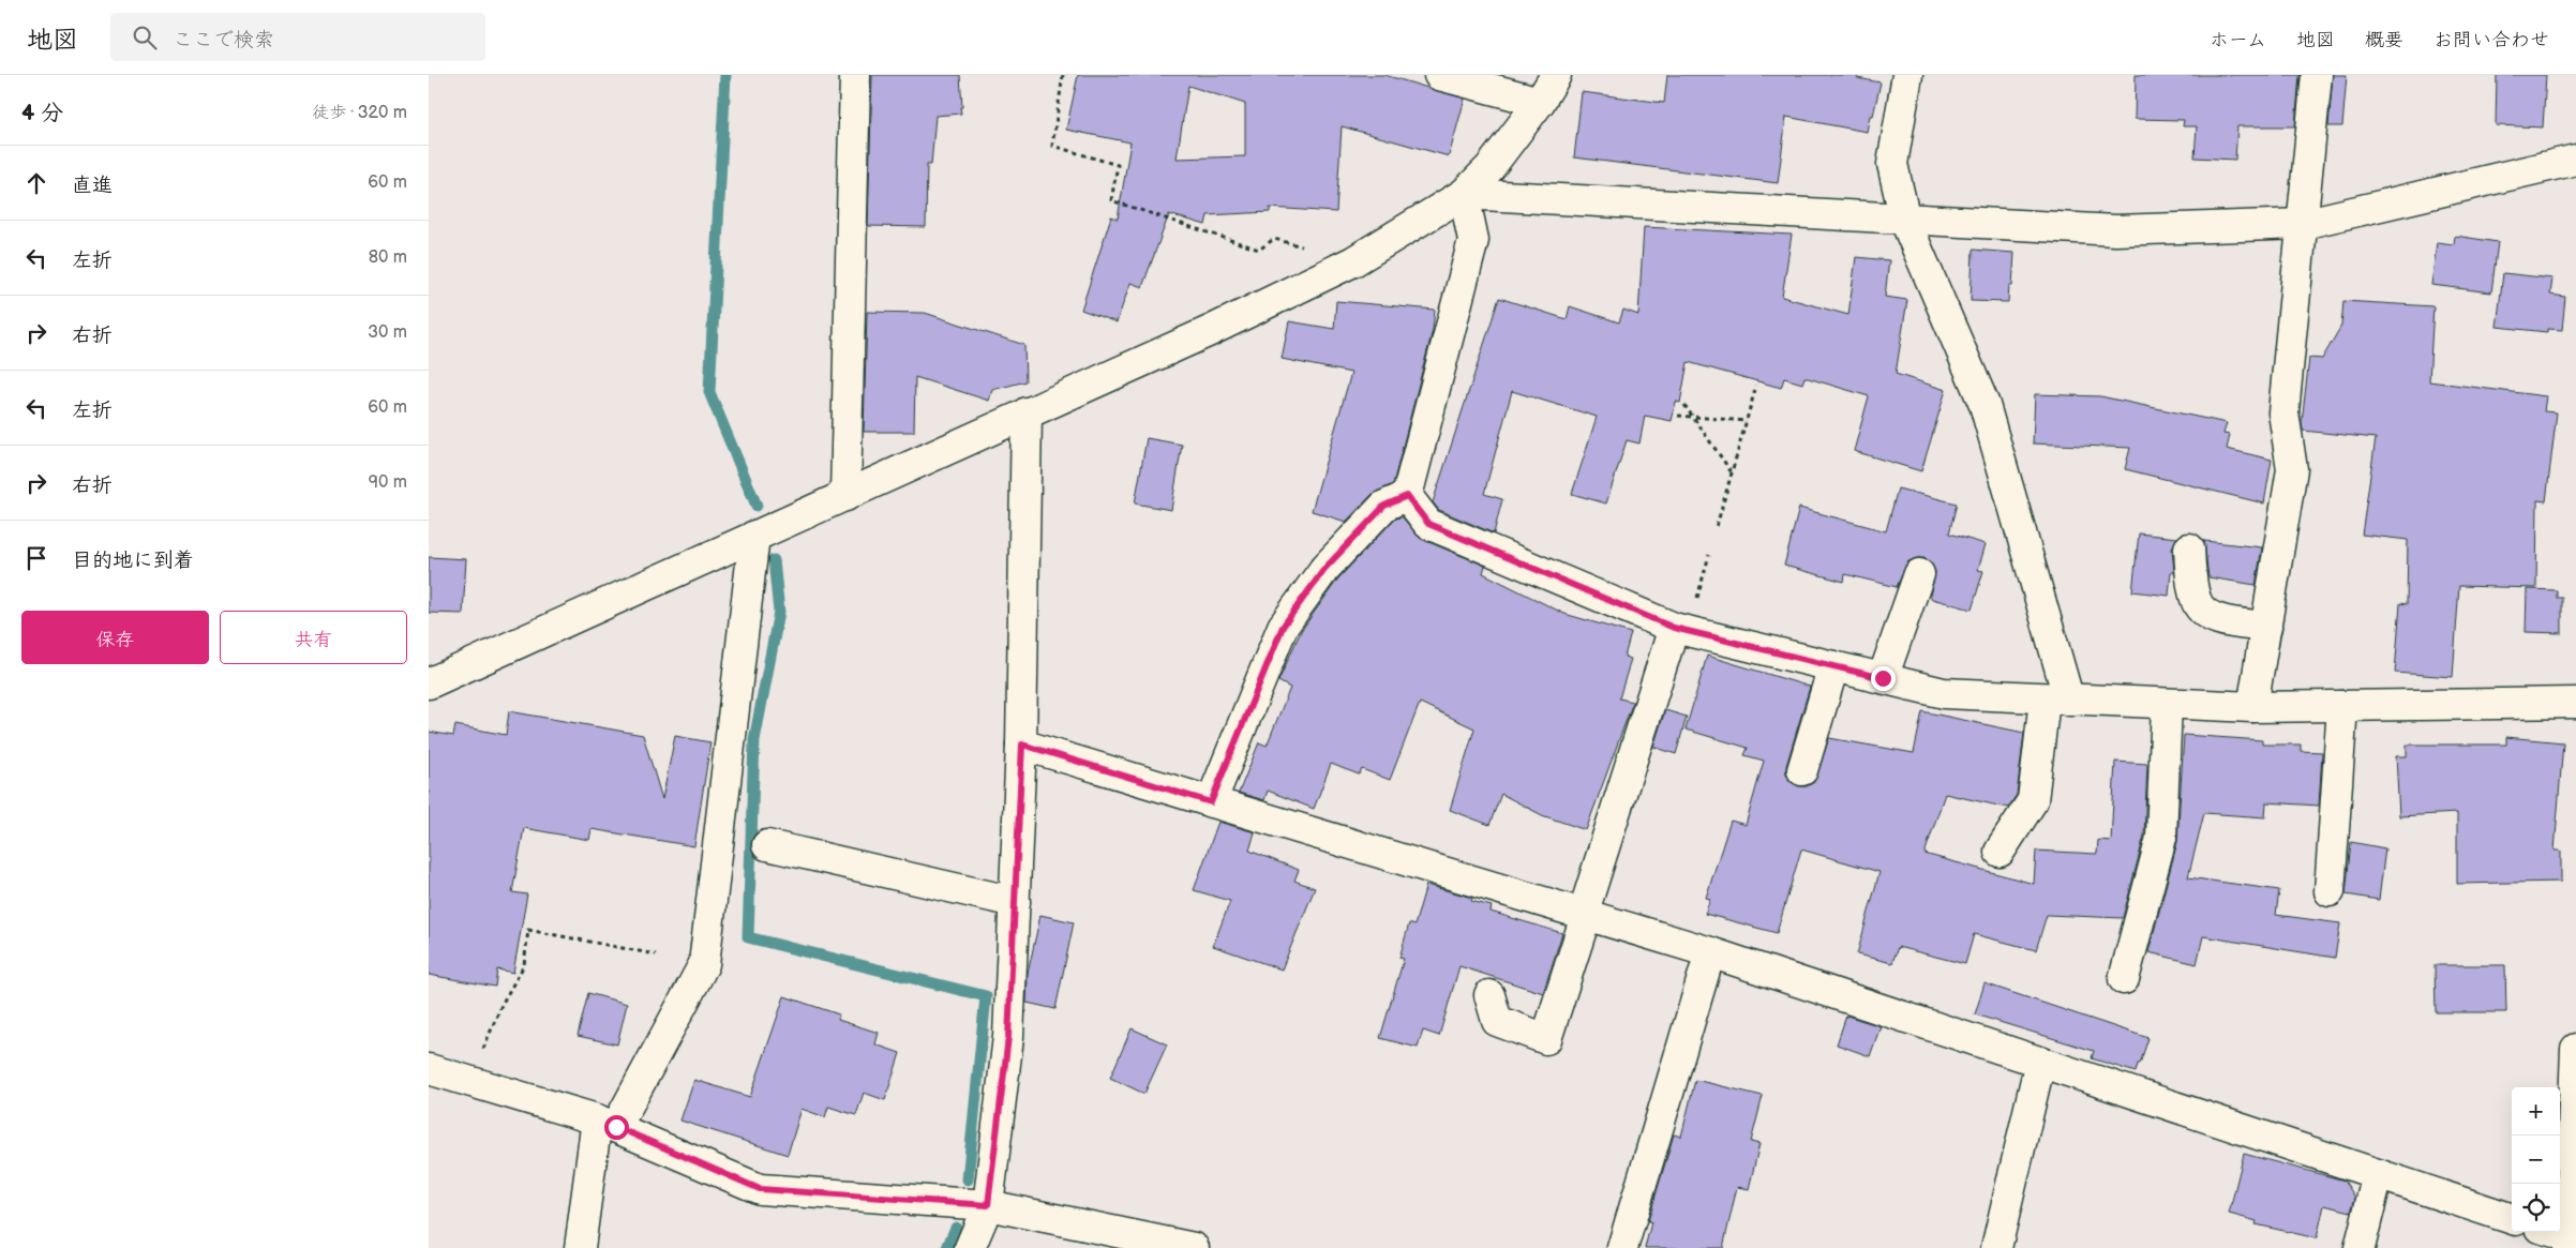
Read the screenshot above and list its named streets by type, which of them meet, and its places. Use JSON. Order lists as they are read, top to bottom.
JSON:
{
  "page": {
    "header": "地図",
    "search": "ここで検索",
    "nav": [
      "ホーム",
      "地図",
      "概要",
      "お問い合わせ"
    ],
    "heading": ["4 分", "徒歩 · 320 m"],
    "list": [
      ["直進", "60 m"],
      ["左折", "80 m"],
      ["右折", "30 m"],
      ["左折", "60 m"],
      ["右折", "90 m"],
      "目的地に到着"
    ],
    "buttons": ["保存", "共有"],
    "map_buttons": ["+", "−"]
  }
}
